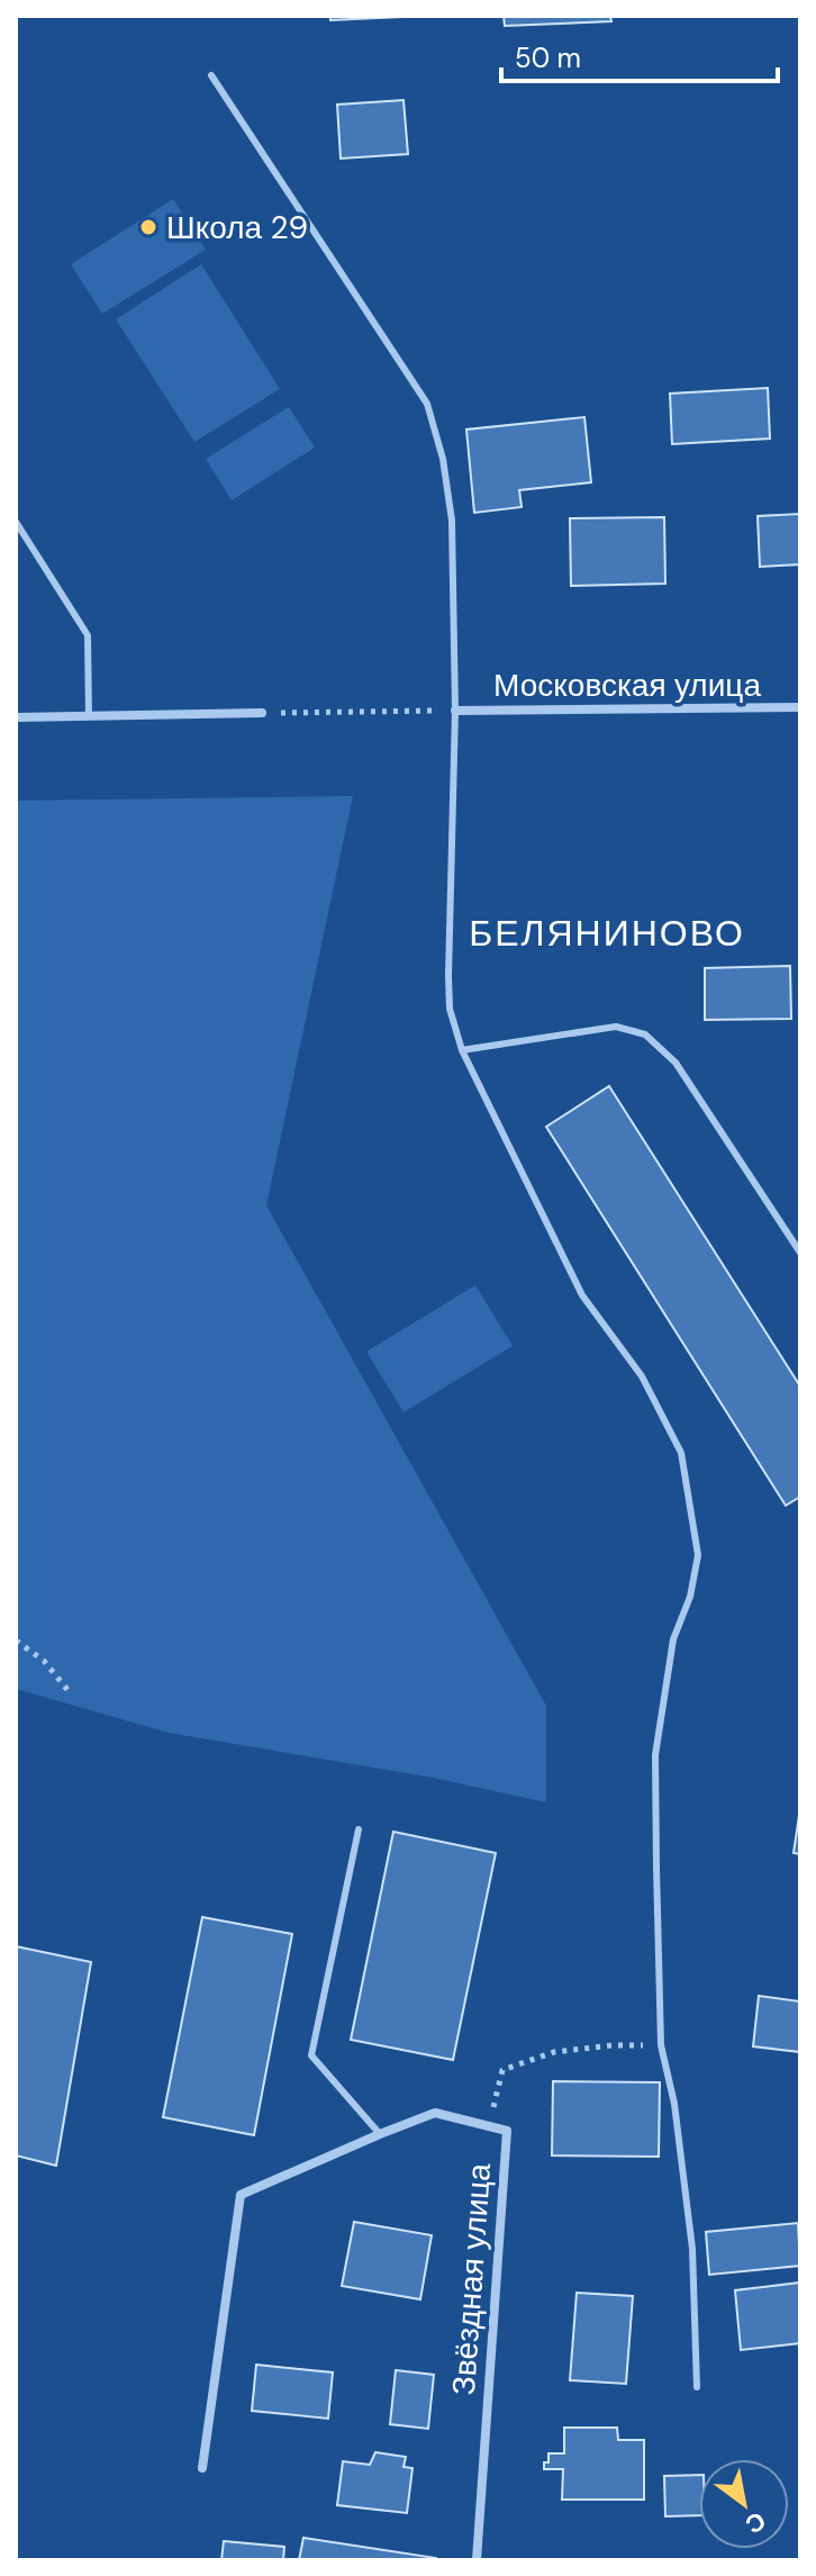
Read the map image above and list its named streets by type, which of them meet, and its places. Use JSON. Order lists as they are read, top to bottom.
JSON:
{
  "streets": {
    "street": ["Московская улица", "Звёздная улица"]
  },
  "districts": ["БЕЛЯНИНОВО"],
  "places": ["Школа 29"],
  "scale_bar": "50 m",
  "north": "bottom right"
}
